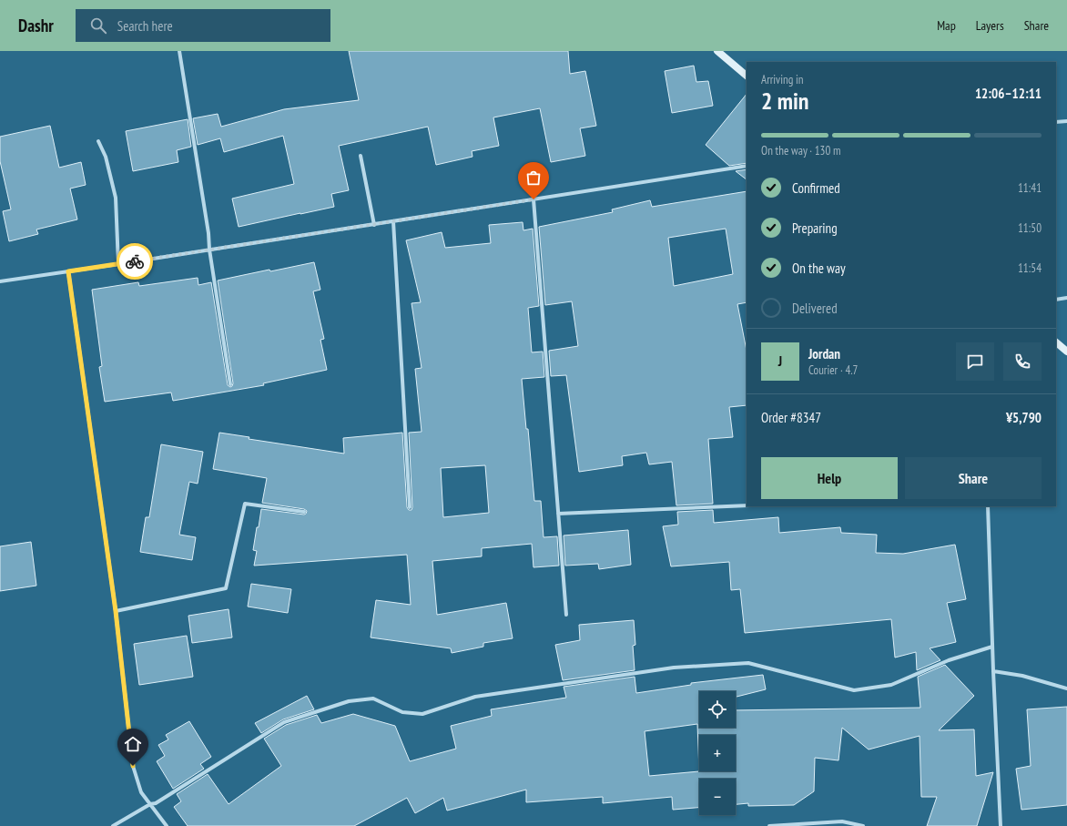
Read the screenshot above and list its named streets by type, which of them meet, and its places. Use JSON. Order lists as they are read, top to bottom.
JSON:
{
  "page": {
    "header": "Dashr",
    "search": "Search here",
    "nav": ["Map", "Layers", "Share"],
    "heading": ["2 min", "Arriving in", "12:06–12:11"],
    "panel": [
      "Jordan",
      "Courier · 4.7",
      "Order #8347",
      "¥5,790"
    ],
    "bar": "On the way · 130 m",
    "list": [
      ["Confirmed", "11:41"],
      ["Preparing", "11:50"],
      ["On the way", "11:54"],
      "Delivered"
    ],
    "round": "J",
    "buttons": ["Help", "Share"],
    "map_buttons": ["+", "−"]
  }
}
